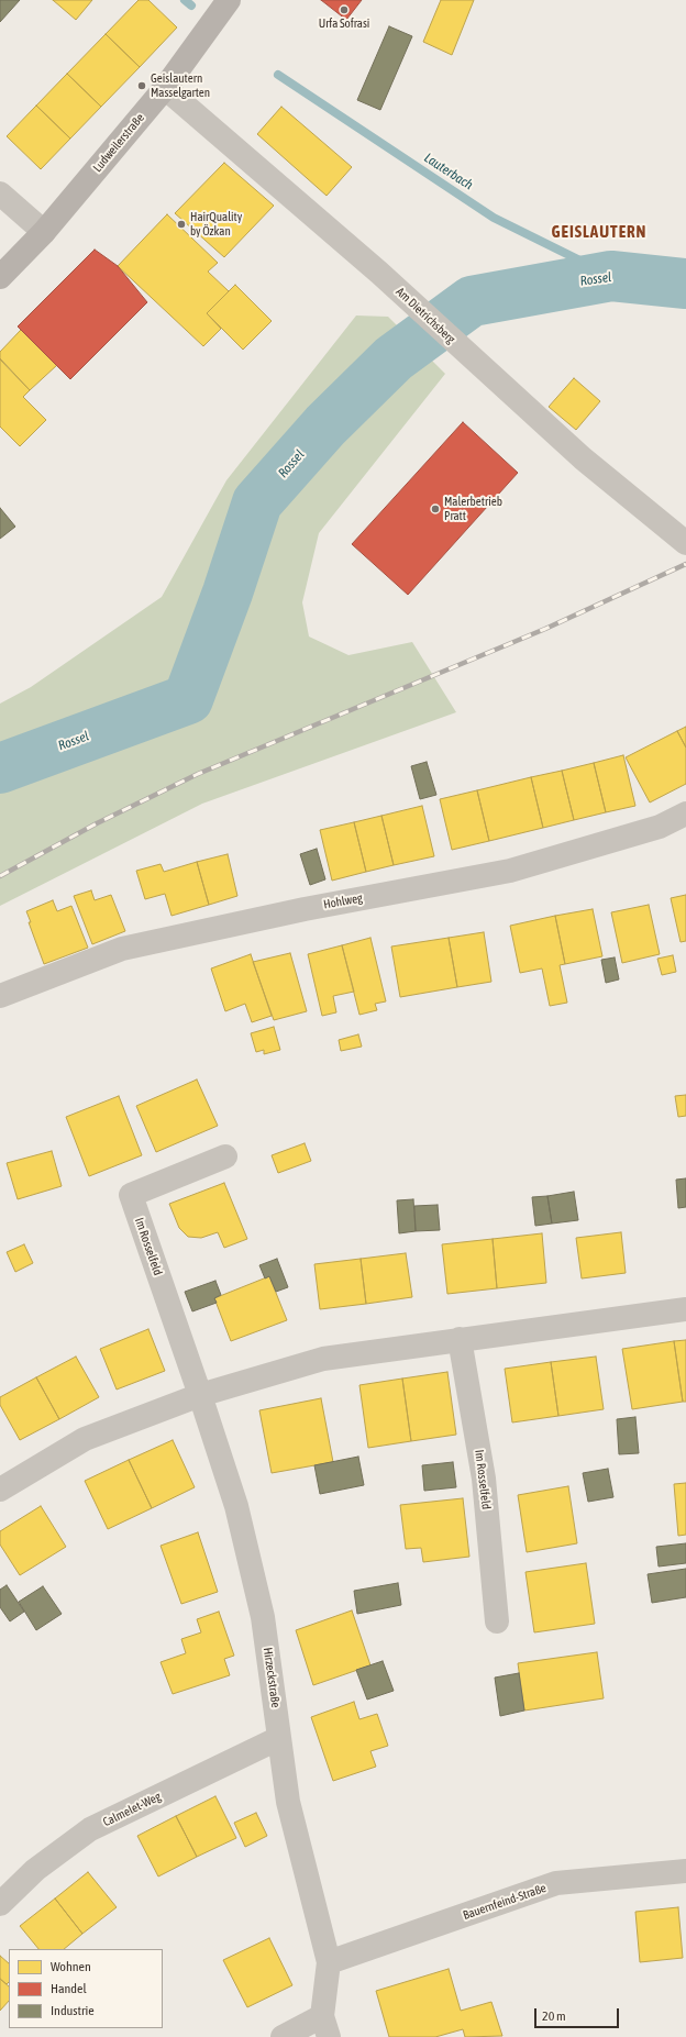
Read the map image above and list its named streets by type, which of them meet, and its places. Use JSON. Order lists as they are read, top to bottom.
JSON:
{
  "streets": {
    "main road": ["Ludweilerstraße"],
    "street": [
      "Am Dietrichsberg",
      "Hohlweg",
      "Im Rosselfeld",
      "Hirzeckstraße",
      "Calmelet-Weg",
      "Bauernfeind-Straße"
    ]
  },
  "crossings": [
    ["Ludweilerstraße", "Am Dietrichsberg"],
    ["Im Rosselfeld", "Hirzeckstraße"],
    ["Hirzeckstraße", "Calmelet-Weg"],
    ["Hirzeckstraße", "Bauernfeind-Straße"]
  ],
  "districts": ["GEISLAUTERN"],
  "water": ["Lauterbach", "Rossel"],
  "places": [
    "Urfa Sofrasi",
    "Geislautern Masselgarten",
    "HairQuality by Özkan",
    "Malerbetrieb Pratt"
  ],
  "legend": ["Wohnen", "Handel", "Industrie"],
  "scale_bar": "20 m"
}
